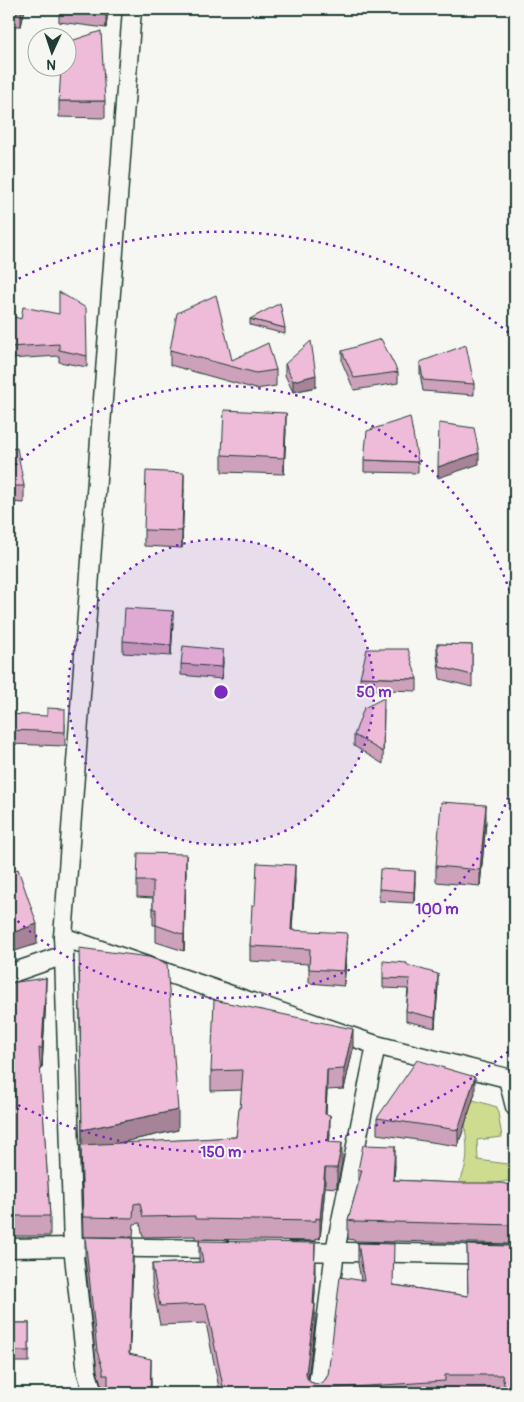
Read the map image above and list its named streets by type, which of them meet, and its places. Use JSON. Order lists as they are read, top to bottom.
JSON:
{
  "north": "bottom",
  "rings": ["50 m", "100 m", "150 m"]
}
